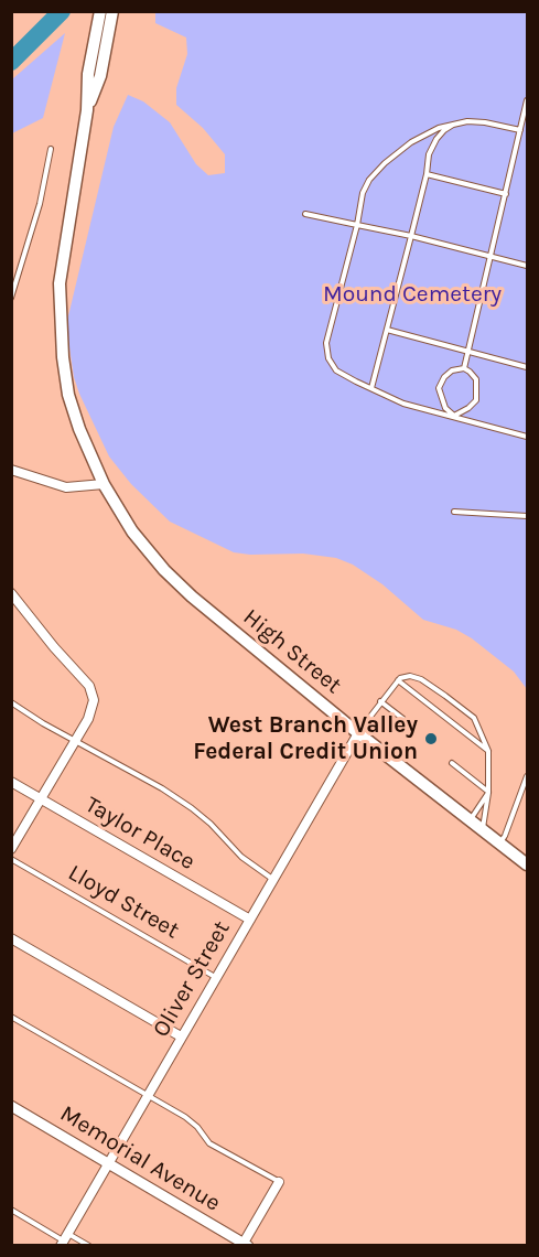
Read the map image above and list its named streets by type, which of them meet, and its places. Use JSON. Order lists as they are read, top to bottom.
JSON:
{
  "streets": {
    "main road": ["High Street"],
    "street": ["Taylor Place", "Oliver Street", "Memorial Avenue"],
    "lane": ["Lloyd Street"]
  },
  "crossings": [
    ["High Street", "Oliver Street"],
    ["Taylor Place", "Oliver Street"],
    ["Lloyd Street", "Oliver Street"],
    ["Oliver Street", "Memorial Avenue"]
  ],
  "parks": ["Mound Cemetery"],
  "places": ["West Branch Valley Federal Credit Union"]
}
